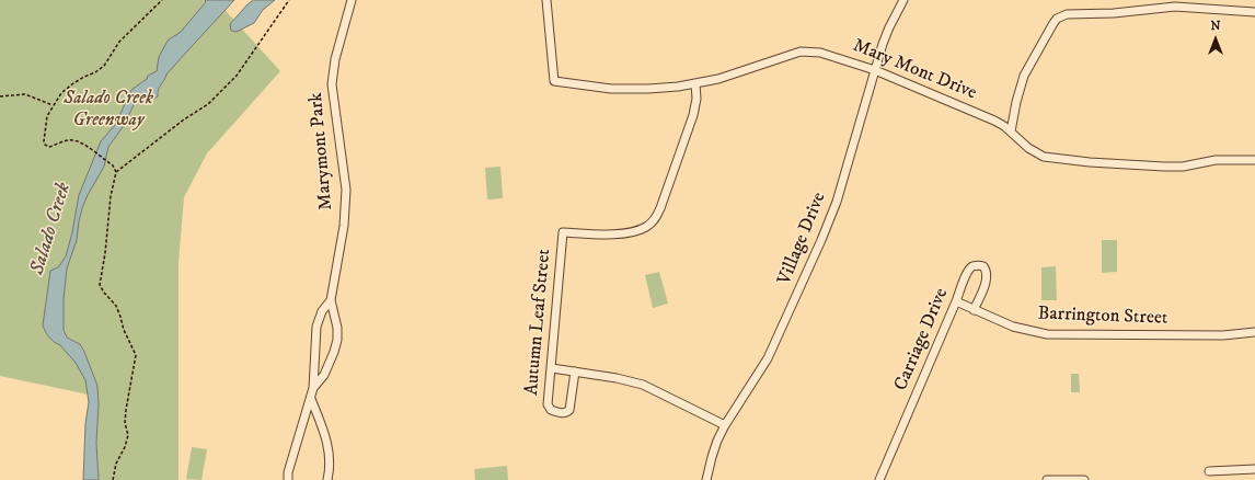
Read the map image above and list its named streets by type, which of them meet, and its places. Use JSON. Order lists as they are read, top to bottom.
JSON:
{
  "streets": {
    "street": [
      "Mary Mont Drive",
      "Marymont Park",
      "Village Drive",
      "Barrington Street",
      "Autumn Leaf Street",
      "Carriage Drive"
    ]
  },
  "crossings": [
    ["Mary Mont Drive", "Village Drive"],
    ["Mary Mont Drive", "Autumn Leaf Street"],
    ["Barrington Street", "Carriage Drive"]
  ],
  "water": ["Salado Creek"],
  "parks": ["Salado Creek Greenway"],
  "north": "top"
}
